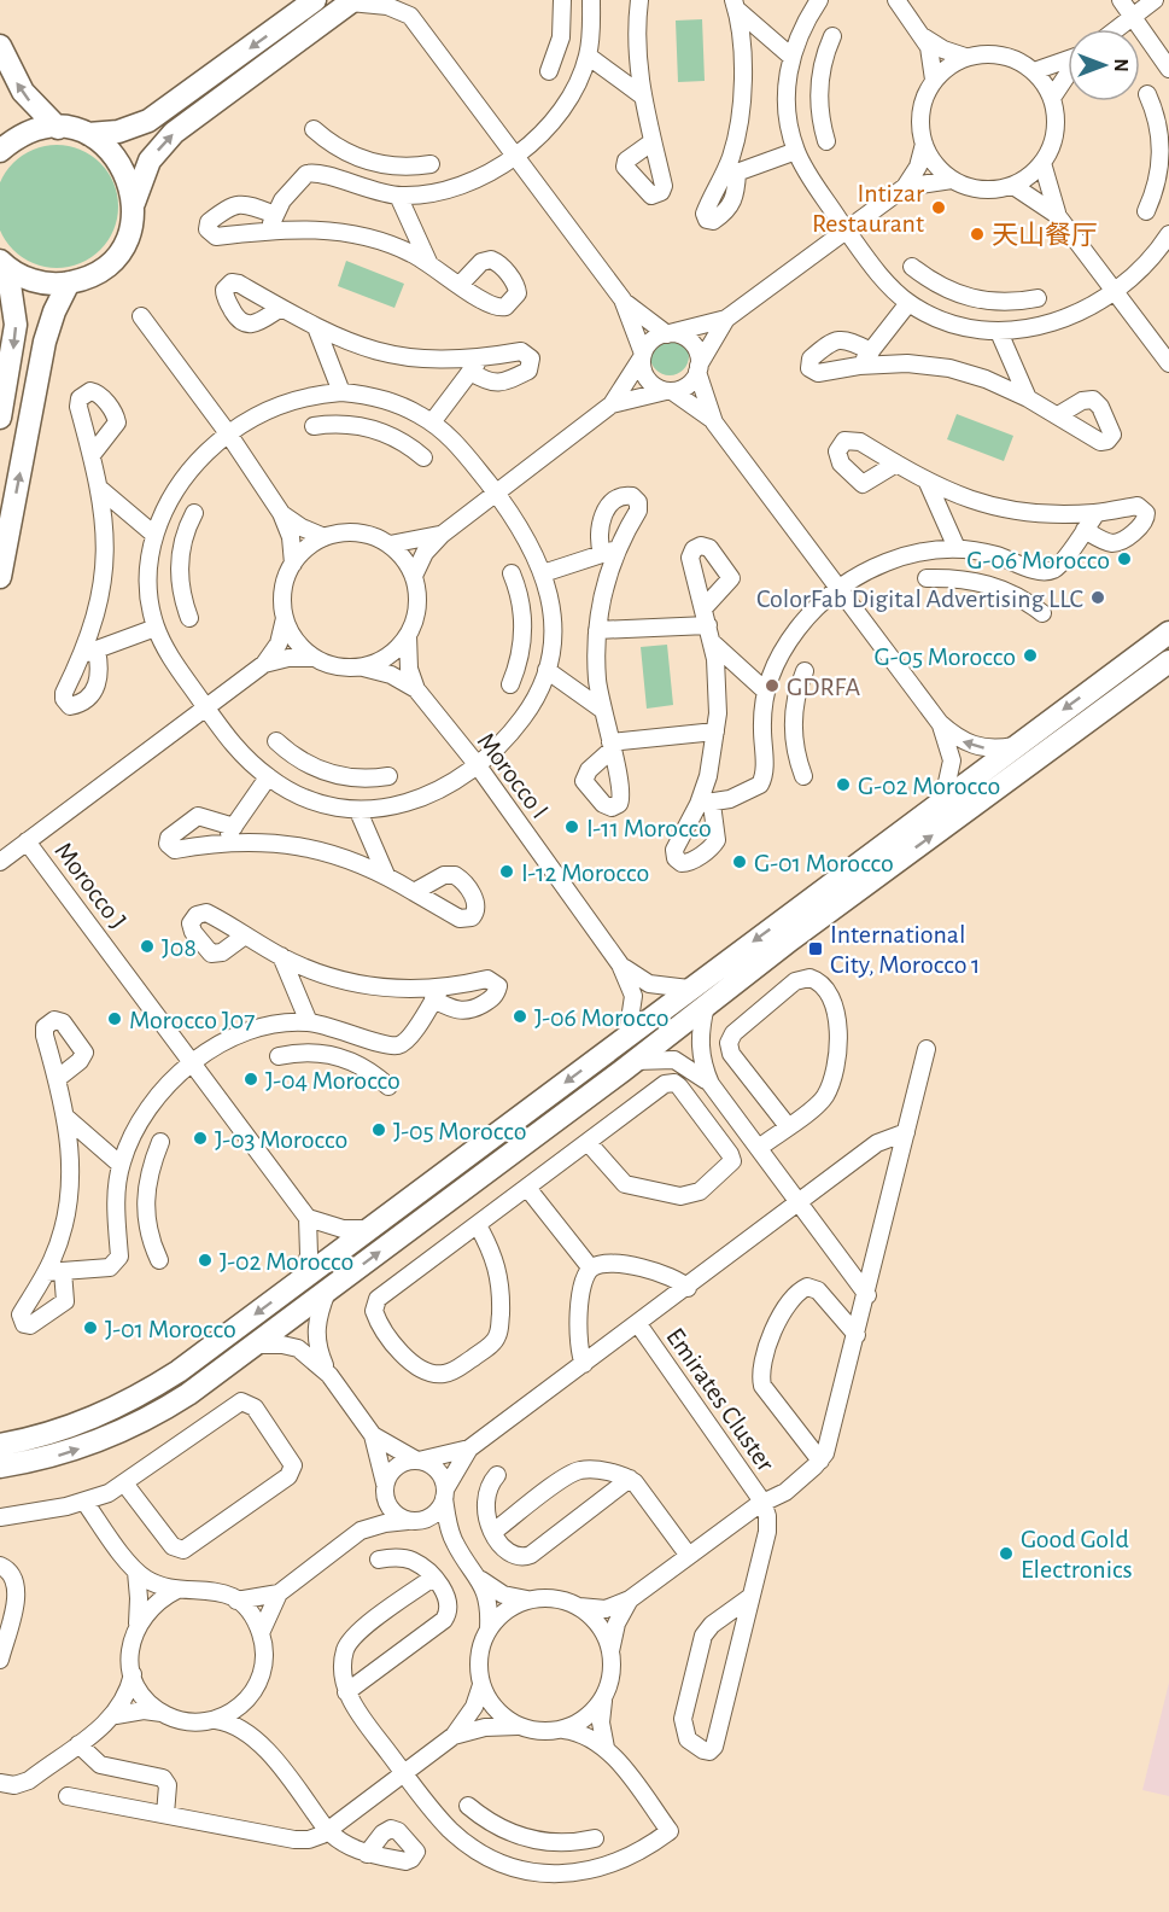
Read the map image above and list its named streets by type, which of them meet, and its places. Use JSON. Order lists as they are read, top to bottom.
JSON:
{
  "streets": {
    "street": ["Morocco I", "Morocco J", "Emirates Cluster"]
  },
  "places": {
    "other": [
      "Intizar Restaurant",
      "天山餐厅",
      "G-06 Morocco",
      "ColorFab Digital Advertising LLC",
      "G-05 Morocco",
      "GDRFA",
      "G-02 Morocco",
      "I-11 Morocco",
      "G-01 Morocco",
      "I-12 Morocco",
      "J08",
      "J-06 Morocco",
      "Morocco J07",
      "J-04 Morocco",
      "J-05 Morocco",
      "J-03 Morocco",
      "J-02 Morocco",
      "J-01 Morocco",
      "Good Gold Electronics"
    ],
    "transit": ["International City, Morocco 1"]
  },
  "north": "right"
}
